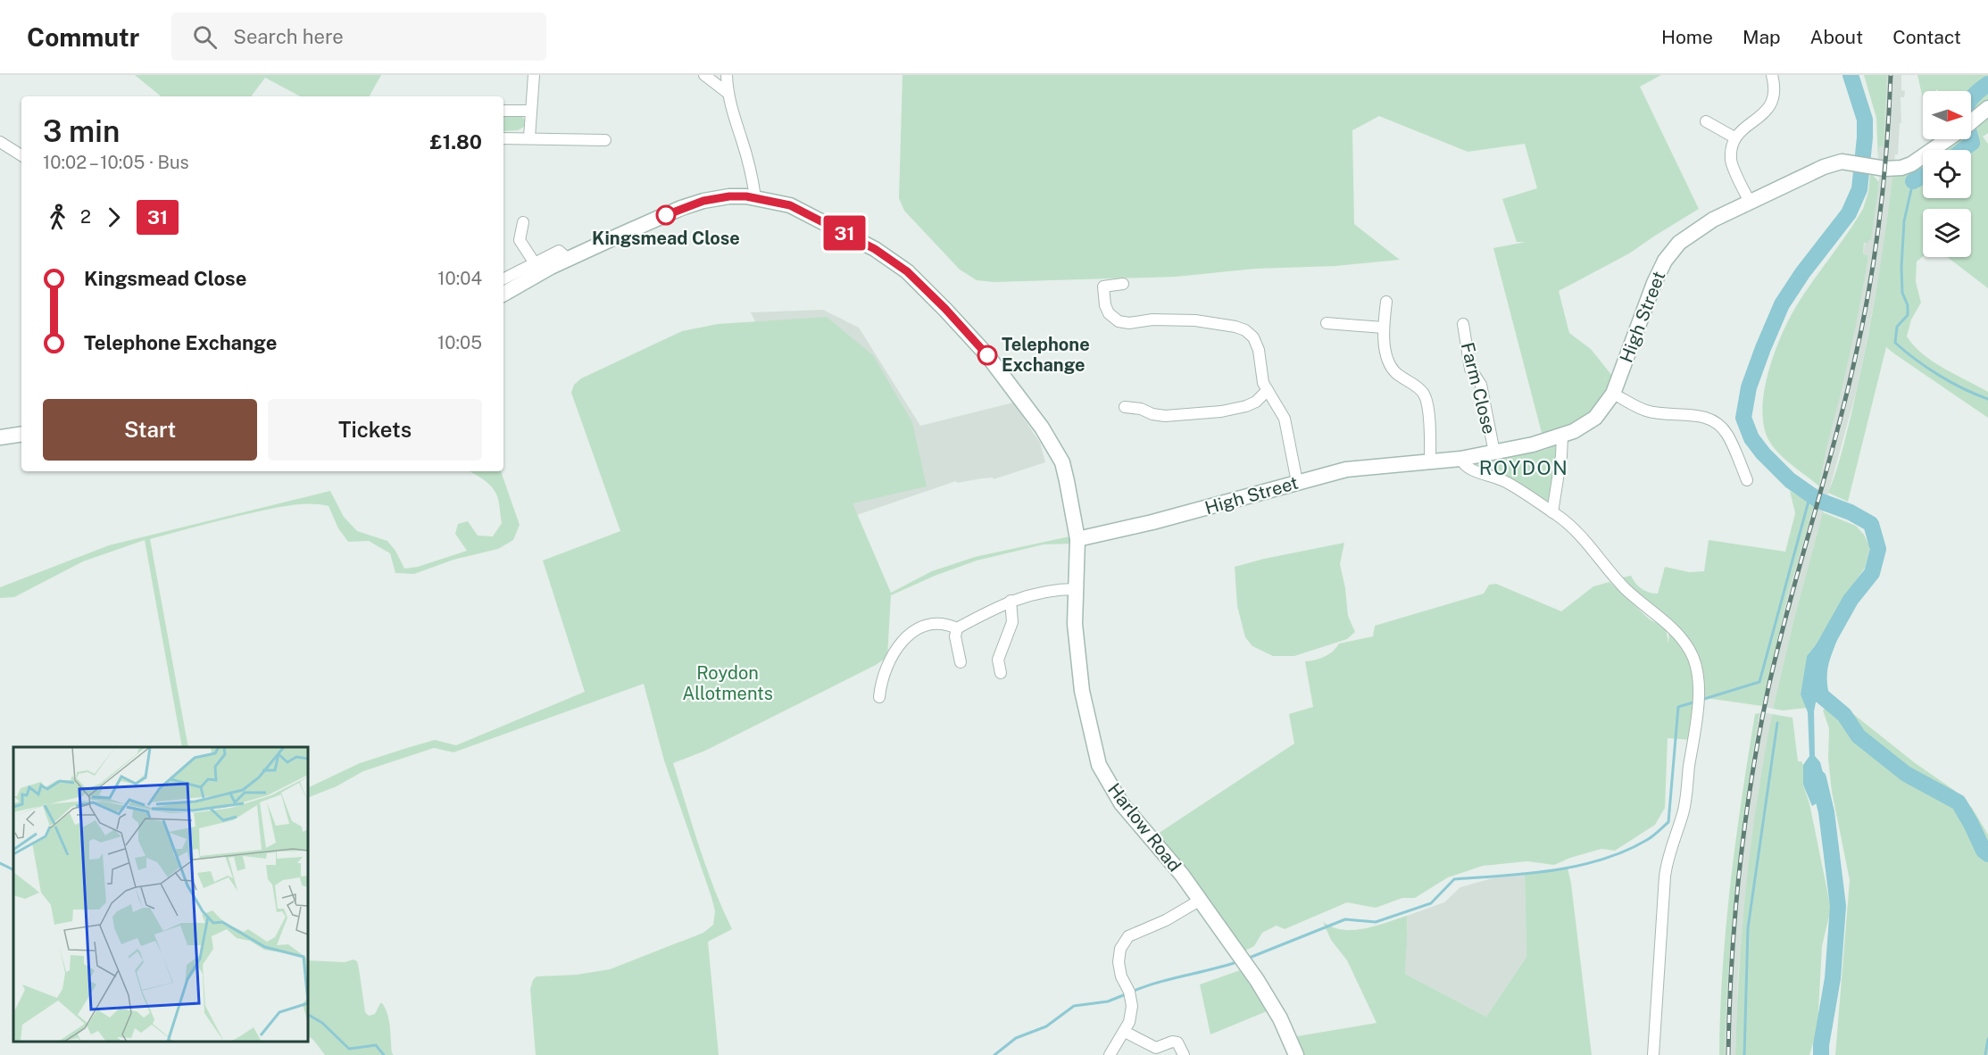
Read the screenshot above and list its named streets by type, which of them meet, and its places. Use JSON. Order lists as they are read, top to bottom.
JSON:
{
  "streets": {
    "main road": ["High Street", "Harlow Road"],
    "street": ["Farm Close"]
  },
  "crossings": [
    ["High Street", "Farm Close"],
    ["High Street", "Harlow Road"]
  ],
  "districts": ["ROYDON"],
  "parks": ["Roydon Allotments"],
  "places": ["Kingsmead Close", "Telephone Exchange"],
  "lines": ["bus line 31"],
  "north": "right",
  "page": {
    "header": "Commutr",
    "search": "Search here",
    "nav": [
      "Home",
      "Map",
      "About",
      "Contact"
    ],
    "on_map": "31",
    "heading": ["3 min", "10:02 – 10:05 · Bus", "£1.80"],
    "legs": ["2", "31"],
    "list": [
      {
        "name": "Kingsmead Close",
        "value": "10:04"
      },
      {
        "name": "Telephone Exchange",
        "value": "10:05"
      }
    ],
    "buttons": ["Start", "Tickets"]
  }
}
